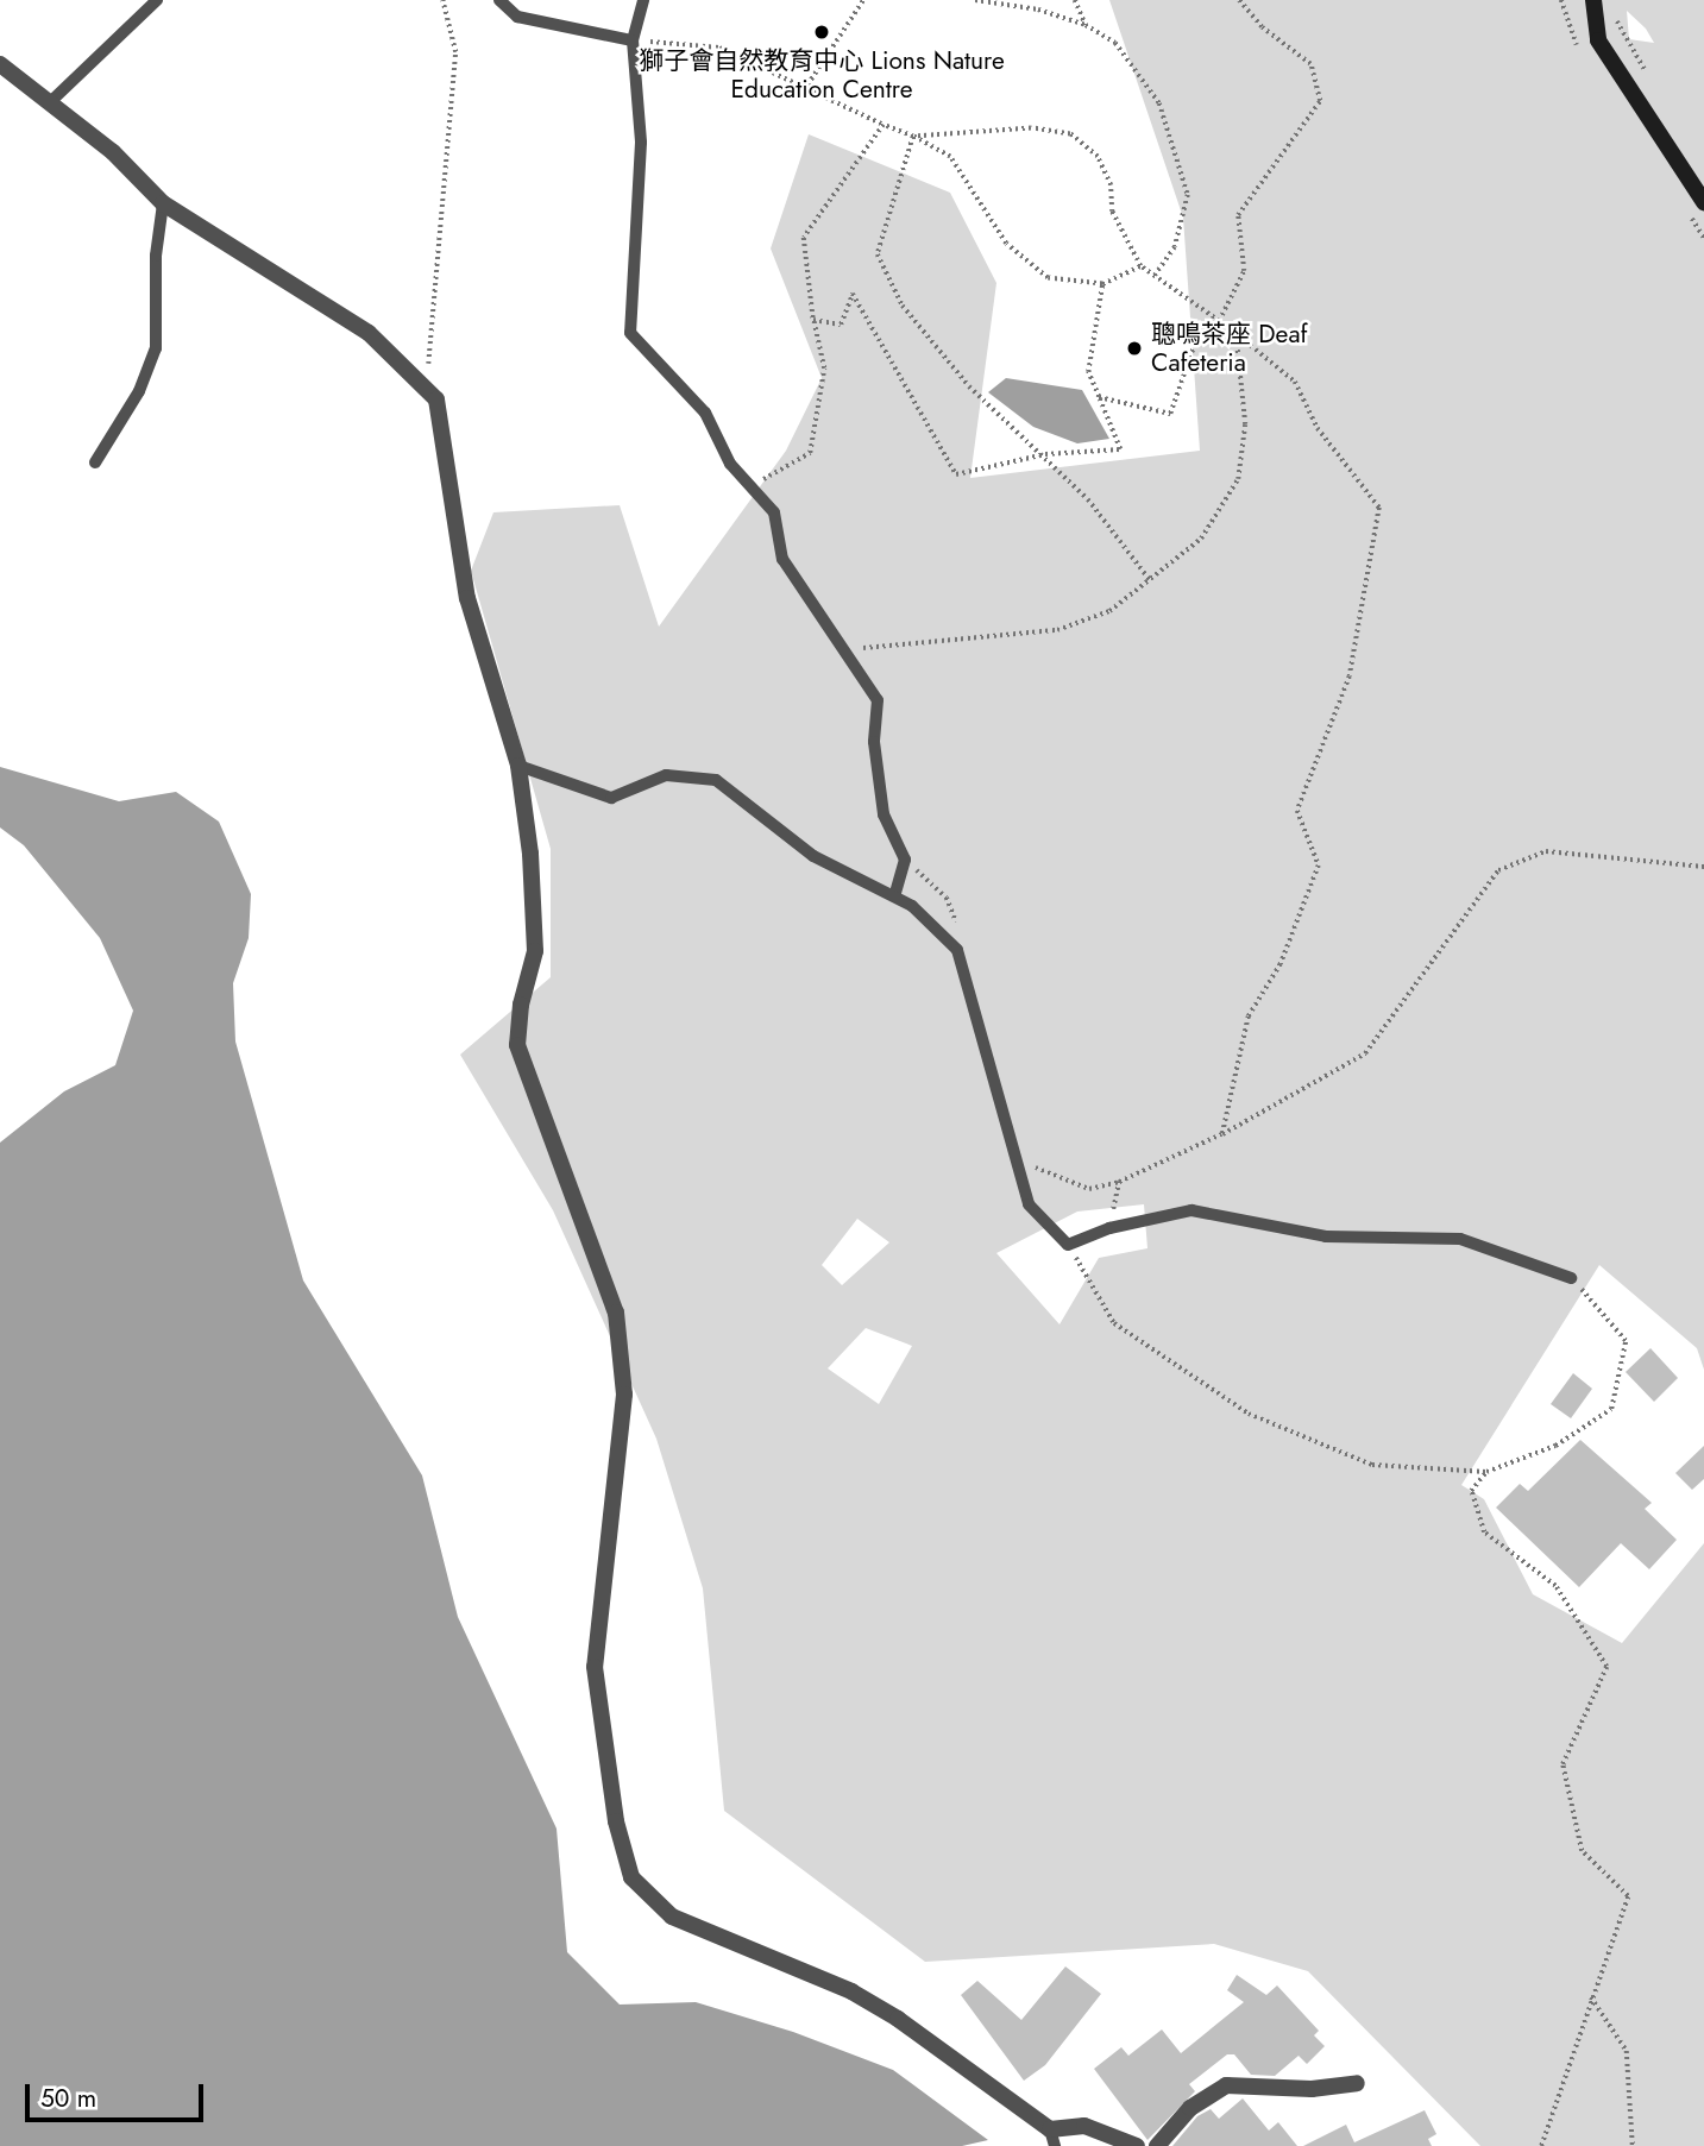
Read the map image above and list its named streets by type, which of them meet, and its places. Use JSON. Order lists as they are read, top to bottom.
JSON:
{
  "places": ["獅子會自然教育中心 Lions Nature Education Centre", "聰鳴茶座 Deaf Cafeteria"],
  "scale_bar": "50 m"
}
